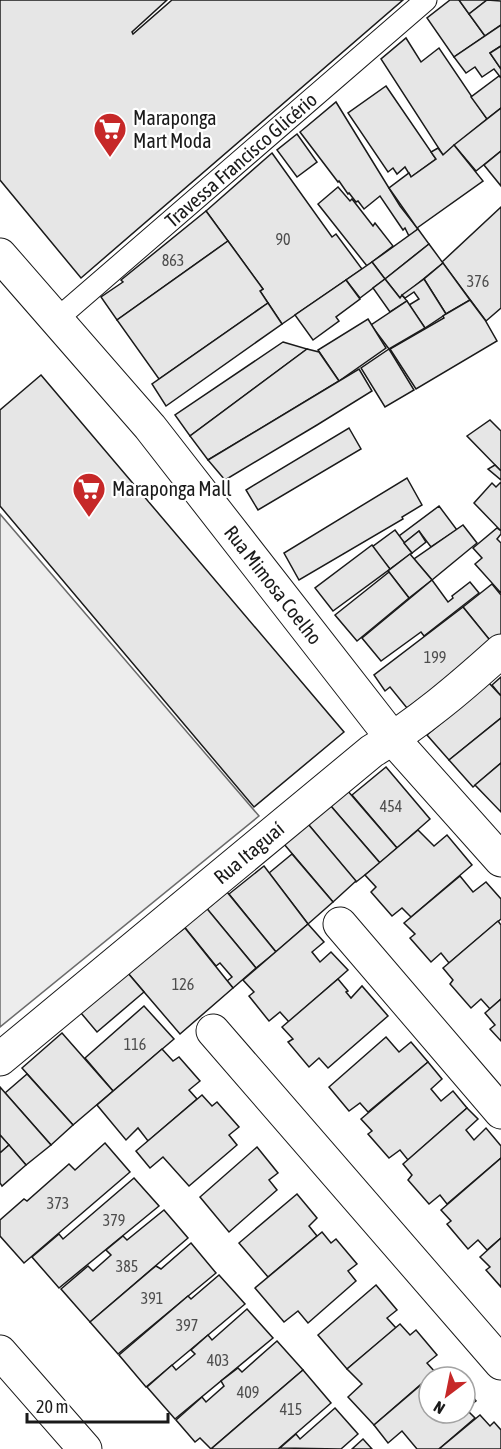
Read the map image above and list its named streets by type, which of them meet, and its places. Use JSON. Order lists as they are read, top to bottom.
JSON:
{
  "streets": {
    "street": ["Rua Mimosa Coelho", "Rua Itaguaí"],
    "lane": ["Travessa Francisco Glicério"]
  },
  "crossings": [
    ["Travessa Francisco Glicério", "Rua Mimosa Coelho"],
    ["Rua Mimosa Coelho", "Rua Itaguaí"]
  ],
  "places": {
    "supermarket": ["Maraponga Mart Moda", "Maraponga Mall"]
  },
  "house_numbers": [
    "90",
    "863",
    "376",
    "199",
    "454",
    "126",
    "116",
    "373",
    "379",
    "385",
    "391",
    "397",
    "403",
    "409",
    "415"
  ],
  "scale_bar": "20 m",
  "north": "bottom left"
}
